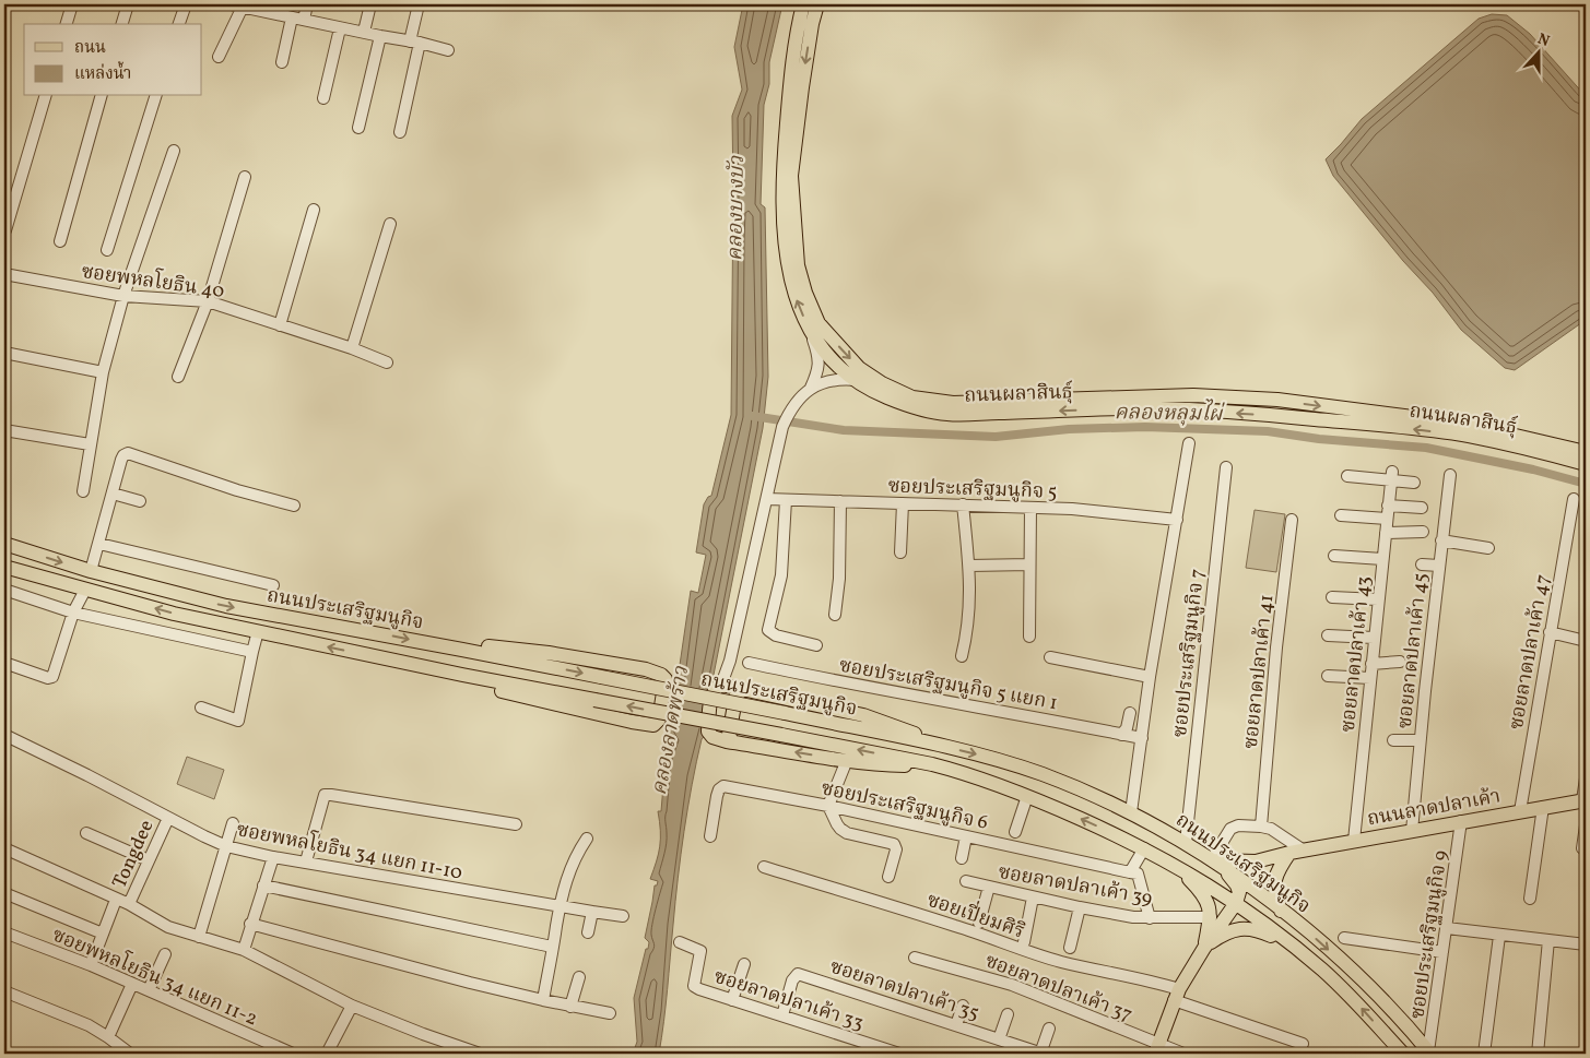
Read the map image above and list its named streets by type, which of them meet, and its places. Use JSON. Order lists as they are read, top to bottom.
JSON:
{
  "streets": {
    "main road": ["ถนนผลาสินธุ์", "ถนนประเสริฐมนูกิจ", "ถนนลาดปลาเค้า"],
    "street": [
      "ซอยพหลโยธิน 40",
      "ซอยประเสริฐมนูกิจ 5",
      "ซอยลาดปลาเค้า 45",
      "ซอยลาดปลาเค้า 47",
      "ซอยประเสริฐมนูกิจ 7",
      "ซอยลาดปลาเค้า 43",
      "ซอยลาดปลาเค้า 41",
      "ซอยประเสริฐมนูกิจ 5 แยก 1",
      "ซอยประเสริฐมนูกิจ 6",
      "ซอยพหลโยธิน 34 แยก 11-10",
      "Tongdee",
      "ซอยลาดปลาเค้า 39",
      "ซอยเปี่ยมศิริ",
      "ซอยประเสริฐมนูกิจ 9",
      "ซอยพหลโยธิน 34 แยก 11-2",
      "ซอยลาดปลาเค้า 37",
      "ซอยลาดปลาเค้า 35",
      "ซอยลาดปลาเค้า 33"
    ]
  },
  "crossings": [
    ["ถนนประเสริฐมนูกิจ", "ซอยประเสริฐมนูกิจ 7"],
    ["ถนนประเสริฐมนูกิจ", "ถนนลาดปลาเค้า"],
    ["ถนนประเสริฐมนูกิจ", "ซอยประเสริฐมนูกิจ 9"],
    ["ซอยลาดปลาเค้า 45", "ถนนลาดปลาเค้า"],
    ["ซอยลาดปลาเค้า 47", "ถนนลาดปลาเค้า"],
    ["ซอยลาดปลาเค้า 43", "ถนนลาดปลาเค้า"],
    ["ถนนลาดปลาเค้า", "ซอยประเสริฐมนูกิจ 9"],
    ["ซอยพหลโยธิน 34 แยก 11-10", "Tongdee"],
    ["ซอยลาดปลาเค้า 35", "ซอยลาดปลาเค้า 33"]
  ],
  "water": ["คลองบางบัว", "คลองหลุมไผ่", "คลองลาดพร้าว"],
  "legend": ["ถนน", "แหล่งน้ำ"],
  "north": "top"
}
